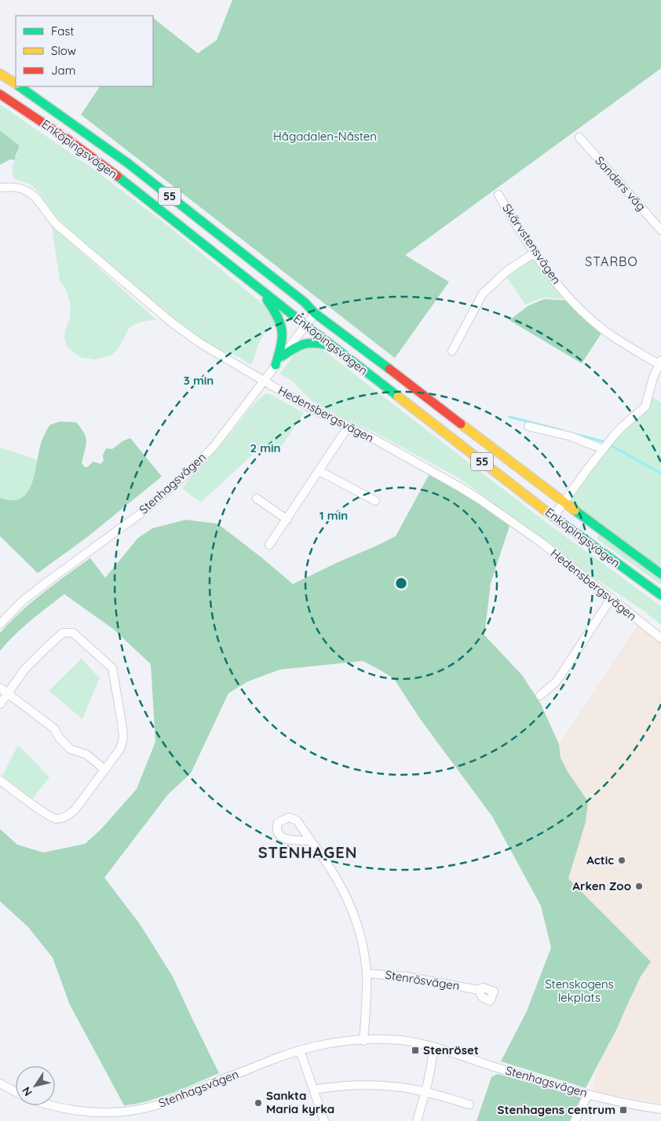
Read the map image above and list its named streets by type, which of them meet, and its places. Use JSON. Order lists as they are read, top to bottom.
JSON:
{
  "streets": {
    "main road": ["Enköpingsvägen", "55"],
    "street": [
      "Sanders väg",
      "Skärvstensvägen",
      "Hedensbergsvägen",
      "Stenhagsvägen",
      "Stenrösvägen"
    ]
  },
  "crossings": [
    ["Enköpingsvägen", "Stenhagsvägen"],
    ["Hedensbergsvägen", "Stenhagsvägen"]
  ],
  "districts": ["STARBO", "STENHAGEN"],
  "parks": ["Hågadalen-Nåsten", "Stenskogens lekplats"],
  "places": {
    "other": ["Actic", "Arken Zoo", "Sankta Maria kyrka"],
    "transit": ["Stenröset", "Stenhagens centrum"]
  },
  "legend": ["Fast", "Slow", "Jam"],
  "north": "bottom left",
  "rings": ["3 min", "2 min", "1 min"]
}
